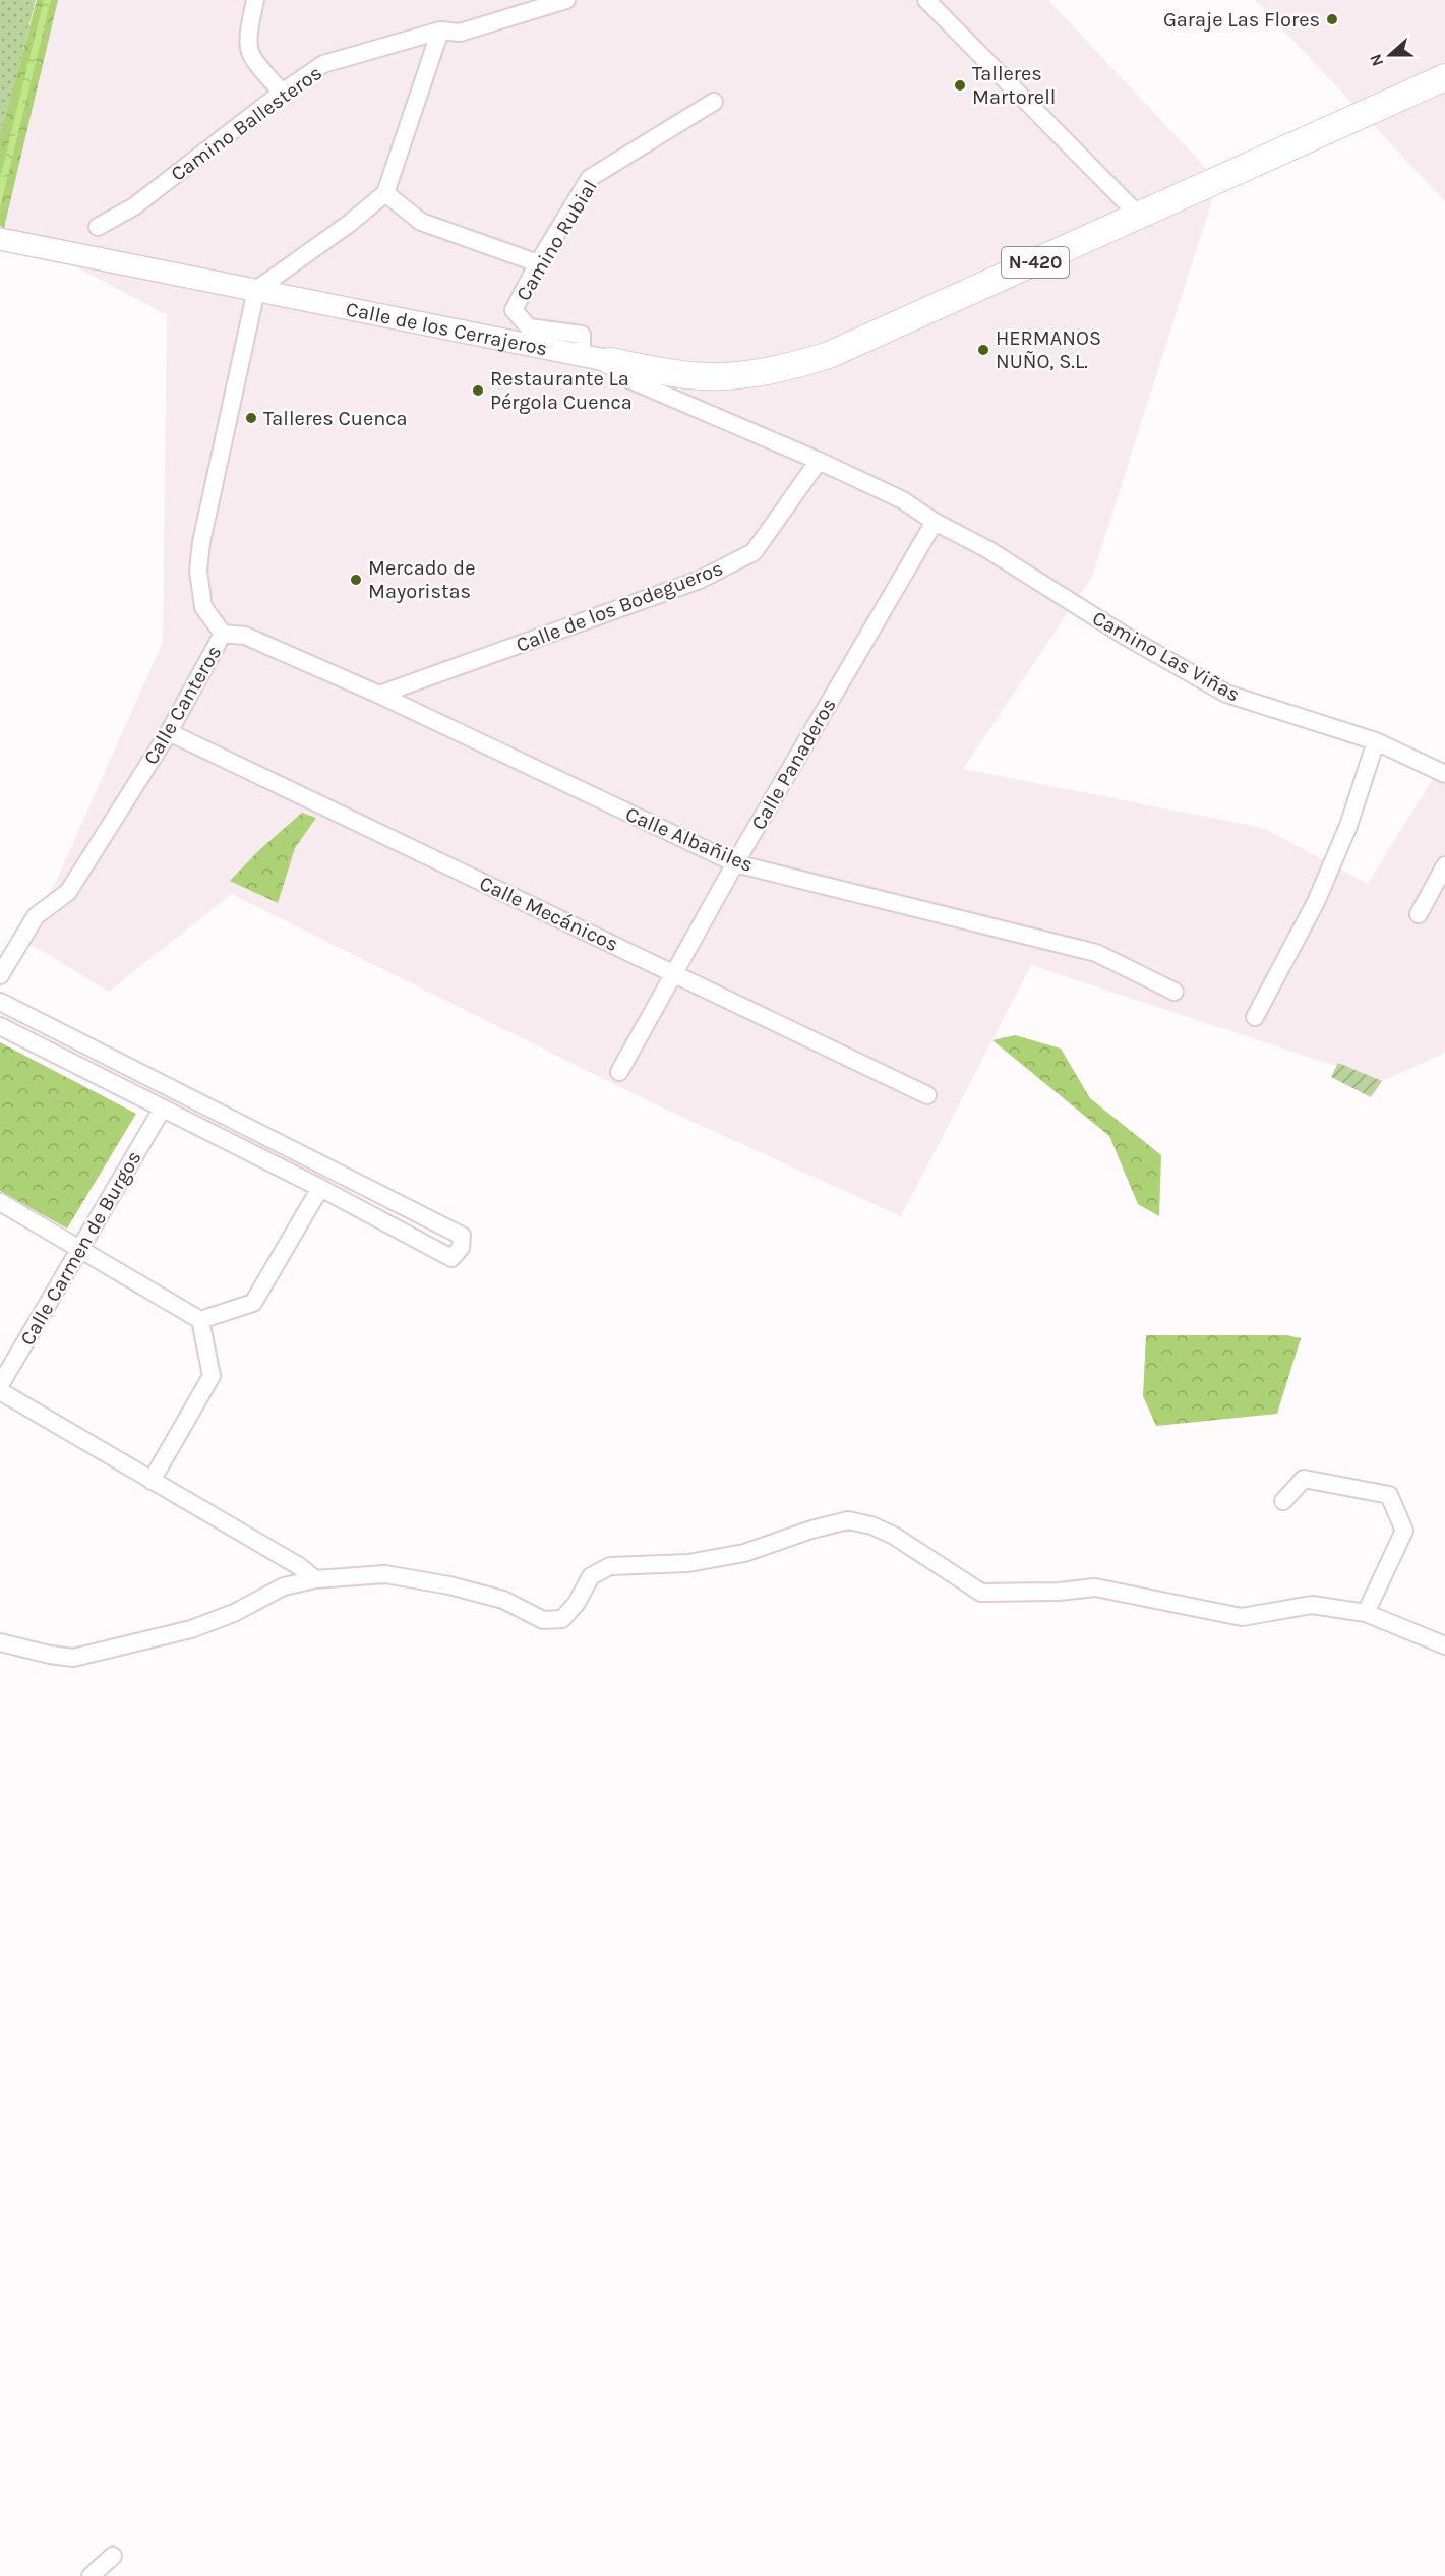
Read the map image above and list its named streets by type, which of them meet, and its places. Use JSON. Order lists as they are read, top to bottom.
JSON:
{
  "streets": {
    "highway": ["N-420"],
    "main road": ["Calle de los Cerrajeros"],
    "street": [
      "Camino Ballesteros",
      "Camino Rubial",
      "Calle de los Bodegueros",
      "Camino Las Viñas",
      "Calle Canteros",
      "Calle Panaderos",
      "Calle Albañiles",
      "Calle Mecánicos",
      "Calle Carmen de Burgos"
    ]
  },
  "crossings": [
    ["Camino Rubial", "Calle de los Cerrajeros"],
    ["N-420", "Calle de los Cerrajeros"],
    ["Calle de los Cerrajeros", "Calle Canteros"],
    ["Calle de los Bodegueros", "Calle Albañiles"],
    ["Camino Las Viñas", "Calle Panaderos"],
    ["Calle Canteros", "Calle Albañiles"],
    ["Calle Canteros", "Calle Mecánicos"],
    ["Calle Panaderos", "Calle Albañiles"],
    ["Calle Panaderos", "Calle Mecánicos"]
  ],
  "places": [
    "Garaje Las Flores",
    "Talleres Martorell",
    "HERMANOS NUÑO, S.L.",
    "Restaurante La Pérgola Cuenca",
    "Talleres Cuenca",
    "Mercado de Mayoristas"
  ],
  "north": "left"
}
